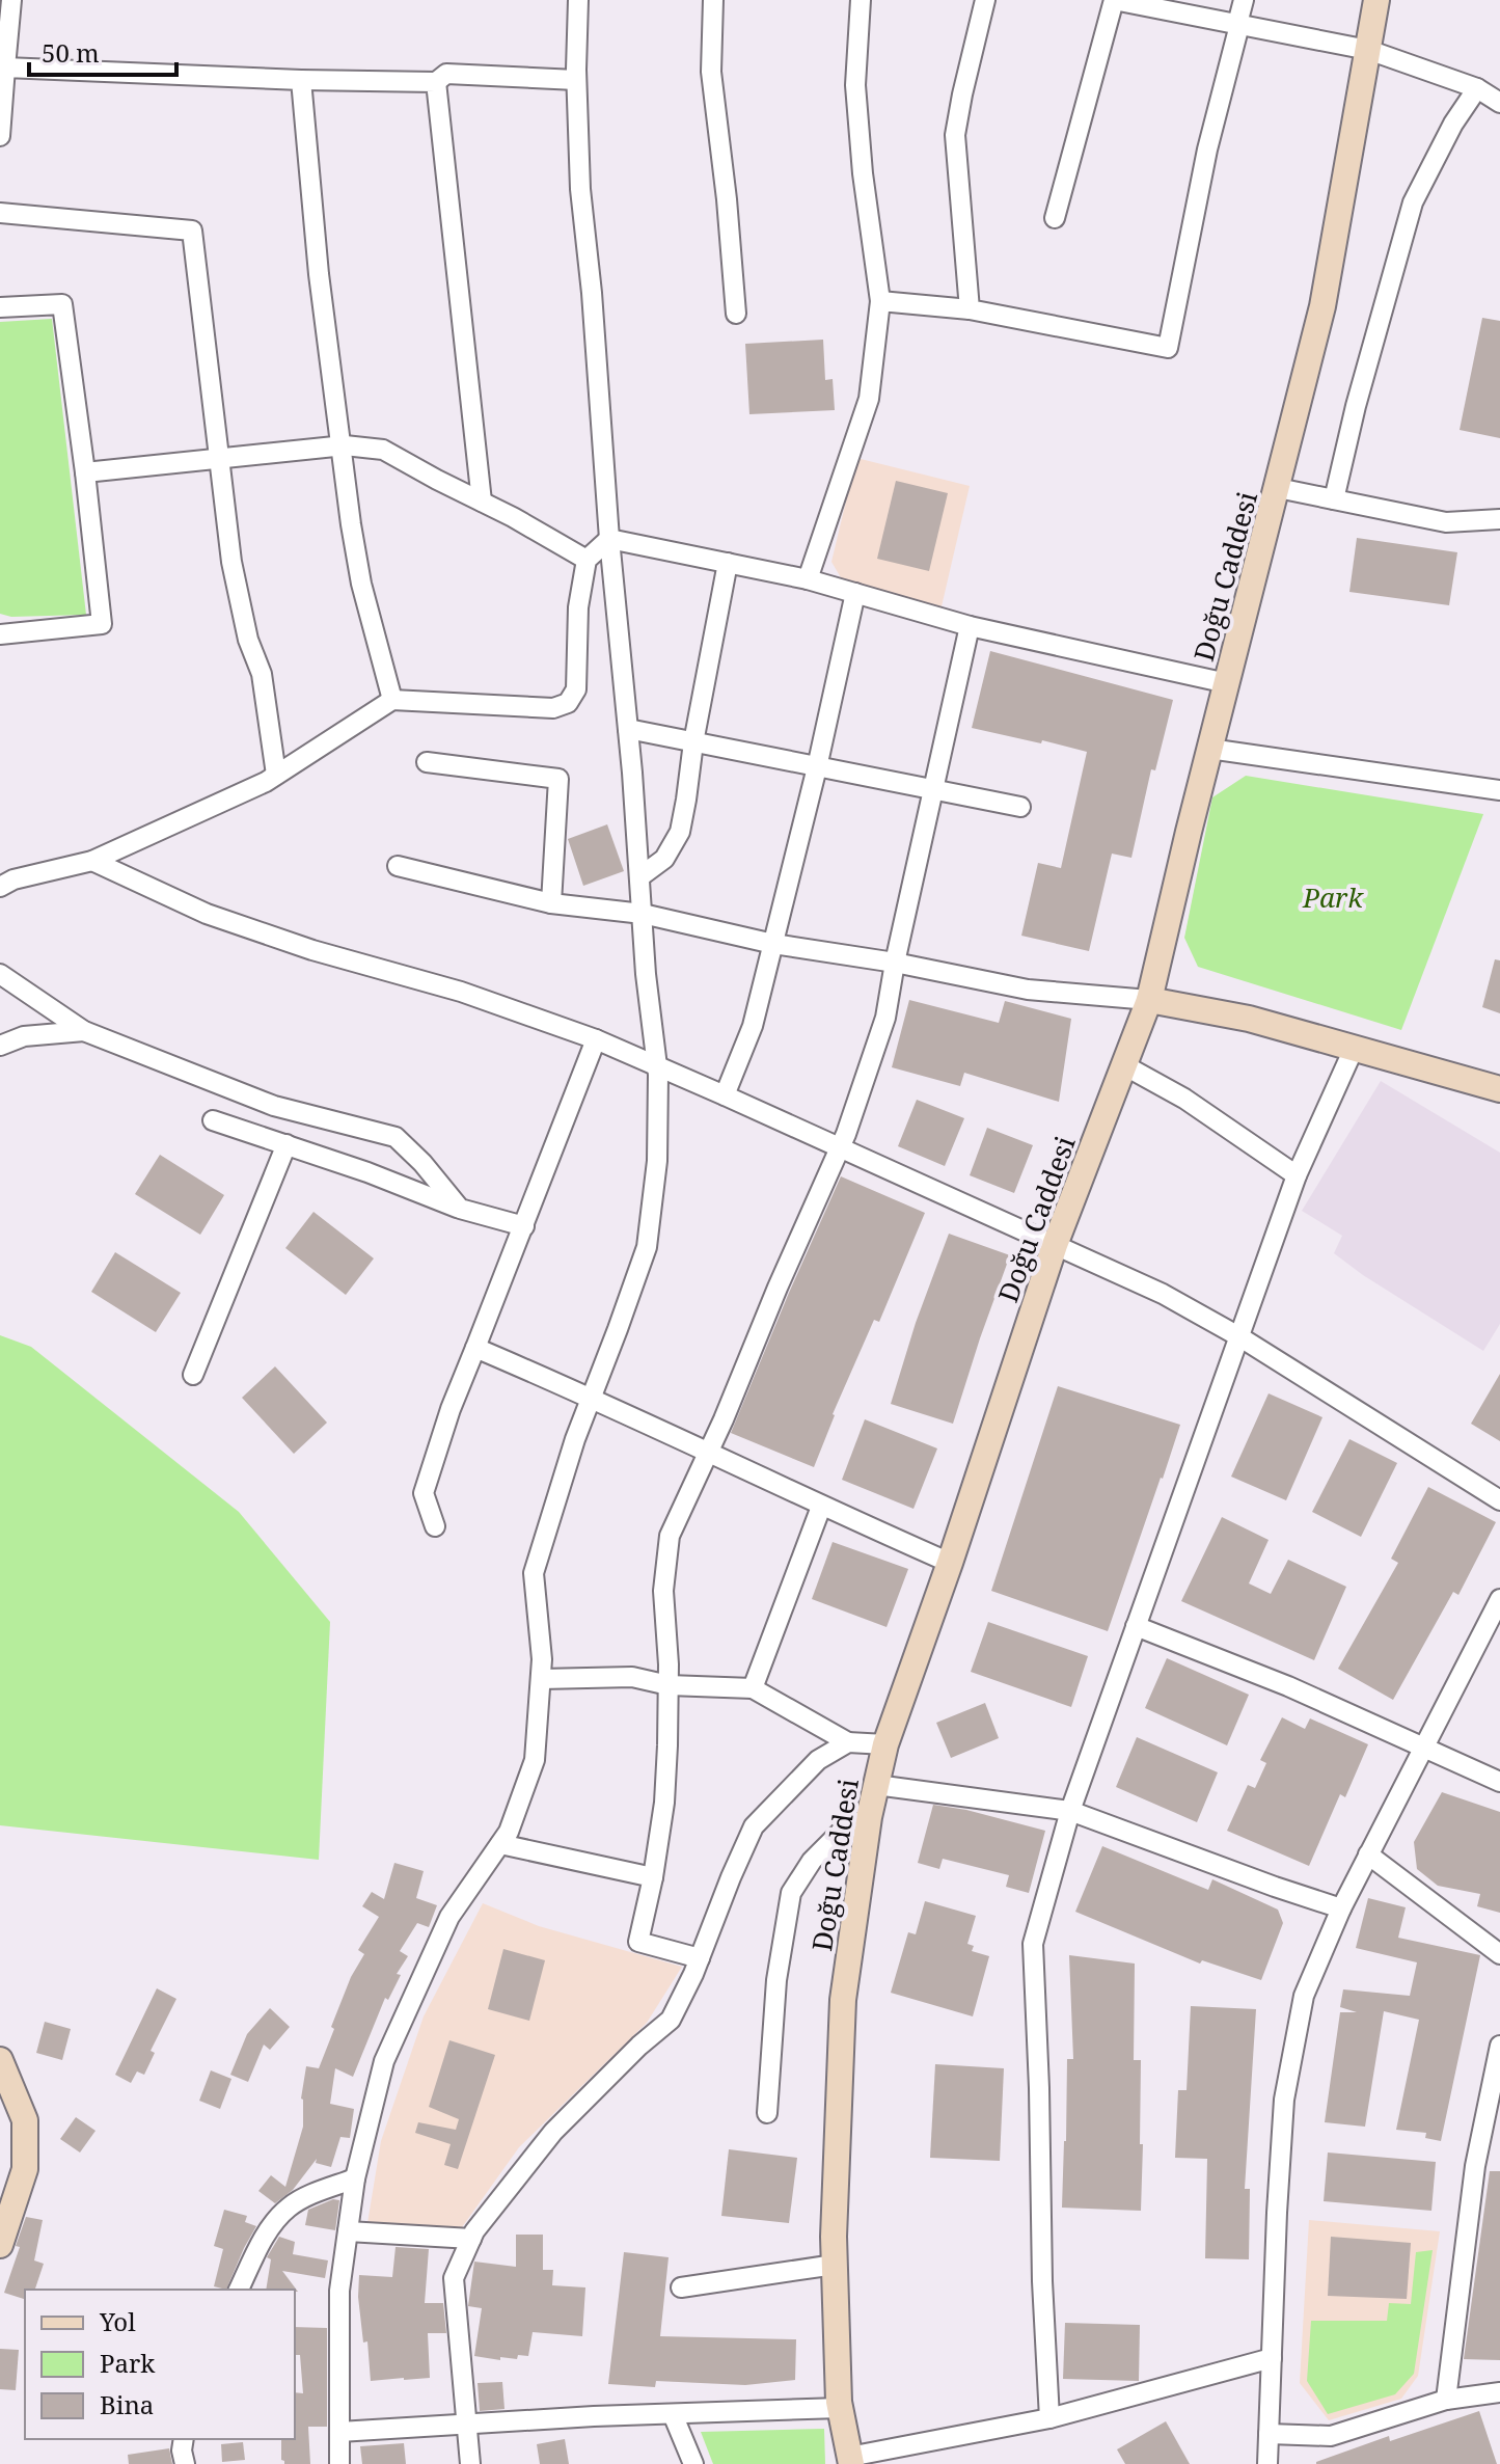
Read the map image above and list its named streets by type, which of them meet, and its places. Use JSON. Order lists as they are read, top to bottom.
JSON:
{
  "streets": {
    "street": ["Doğu Caddesi"]
  },
  "parks": ["Park"],
  "legend": ["Yol", "Park", "Bina"],
  "scale_bar": "50 m"
}
